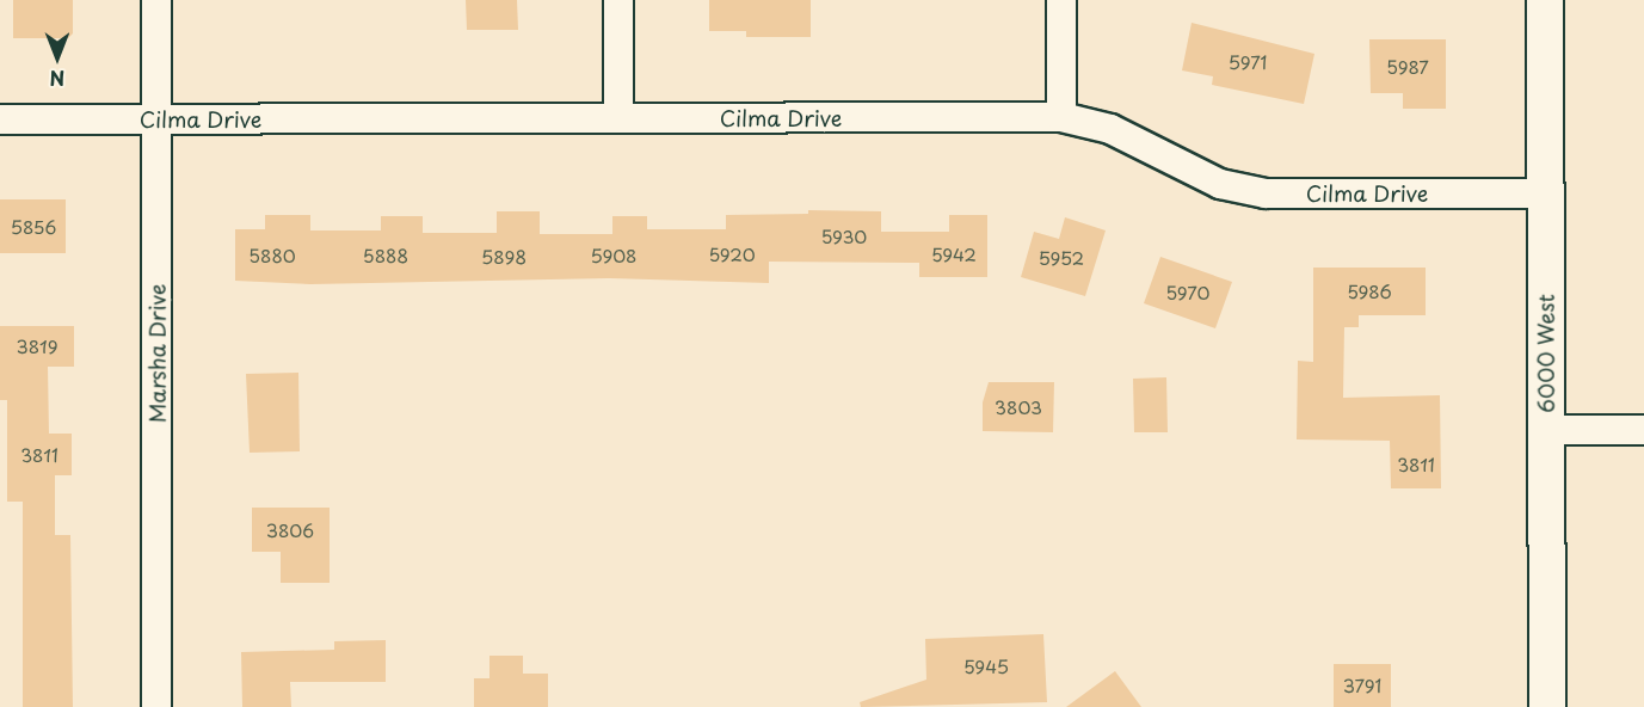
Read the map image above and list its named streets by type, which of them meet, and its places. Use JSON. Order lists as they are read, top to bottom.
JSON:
{
  "streets": {
    "street": ["Cilma Drive", "Marsha Drive", "6000 West"]
  },
  "crossings": [
    ["Cilma Drive", "Marsha Drive"],
    ["Cilma Drive", "6000 West"]
  ],
  "house_numbers": [
    "5971",
    "5987",
    "5856",
    "5930",
    "5920",
    "5942",
    "5880",
    "5888",
    "5908",
    "5898",
    "5952",
    "5986",
    "5970",
    "3819",
    "3803",
    "3811",
    "3811",
    "3806",
    "5945",
    "3791"
  ],
  "north": "bottom"
}
